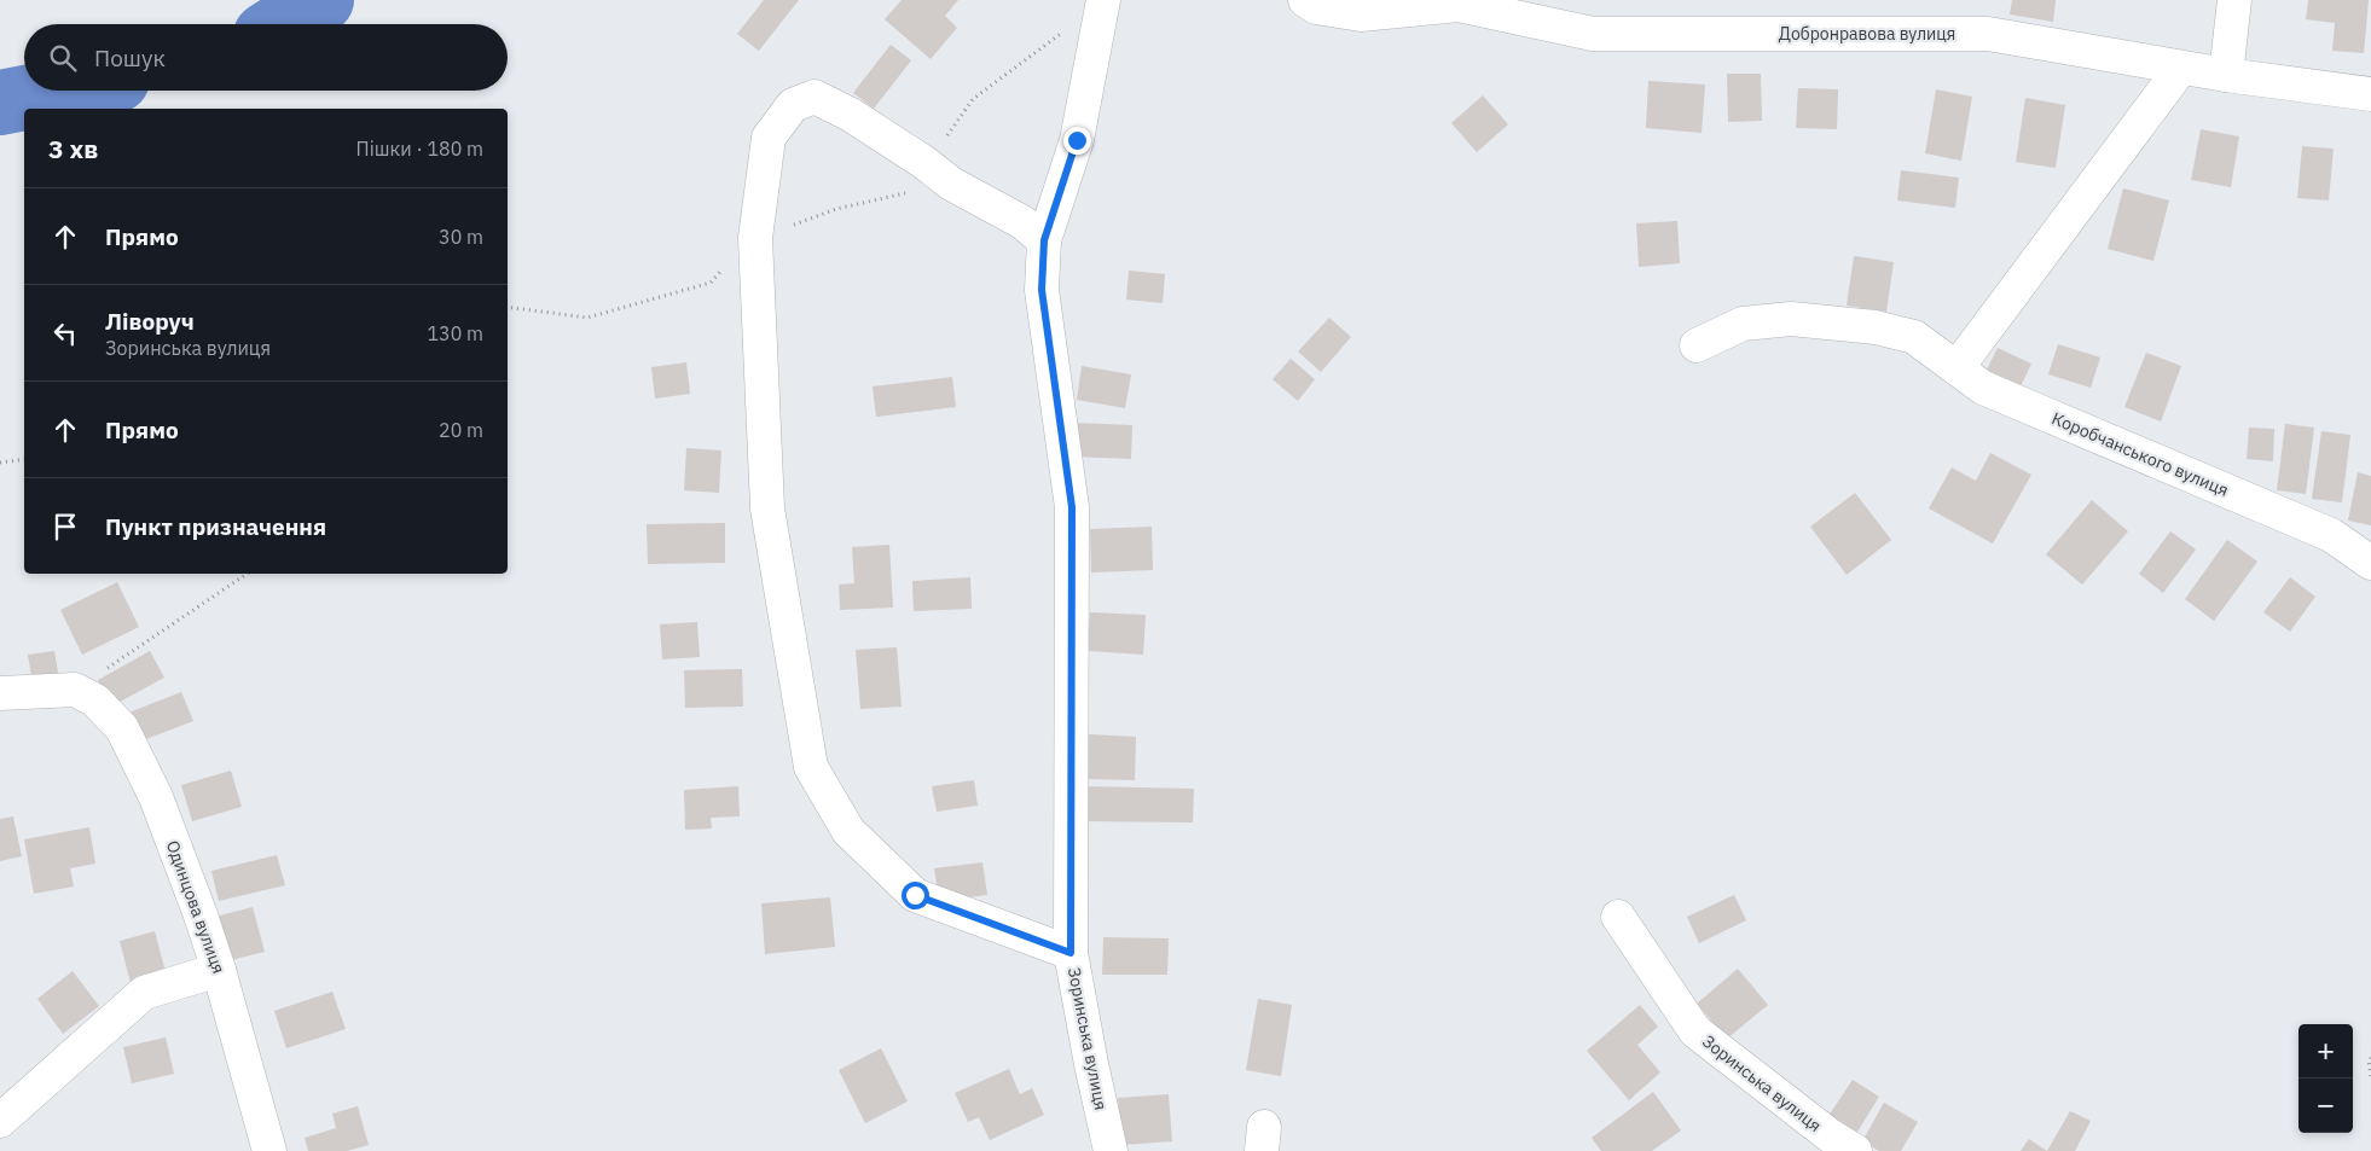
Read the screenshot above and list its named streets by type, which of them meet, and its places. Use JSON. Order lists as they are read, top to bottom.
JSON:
{
  "streets": {
    "street": [
      "Добронравова вулиця",
      "Коробчанського вулиця",
      "Одинцова вулиця",
      "Зоринська вулиця"
    ]
  },
  "page": {
    "search": "Пошук",
    "heading": ["3 хв", "Пішки · 180 m"],
    "list": [
      ["Прямо", "30 m"],
      ["Ліворуч", "Зоринська вулиця", "130 m"],
      ["Прямо", "20 m"],
      "Пункт призначення"
    ],
    "map_buttons": ["+", "−"]
  }
}
